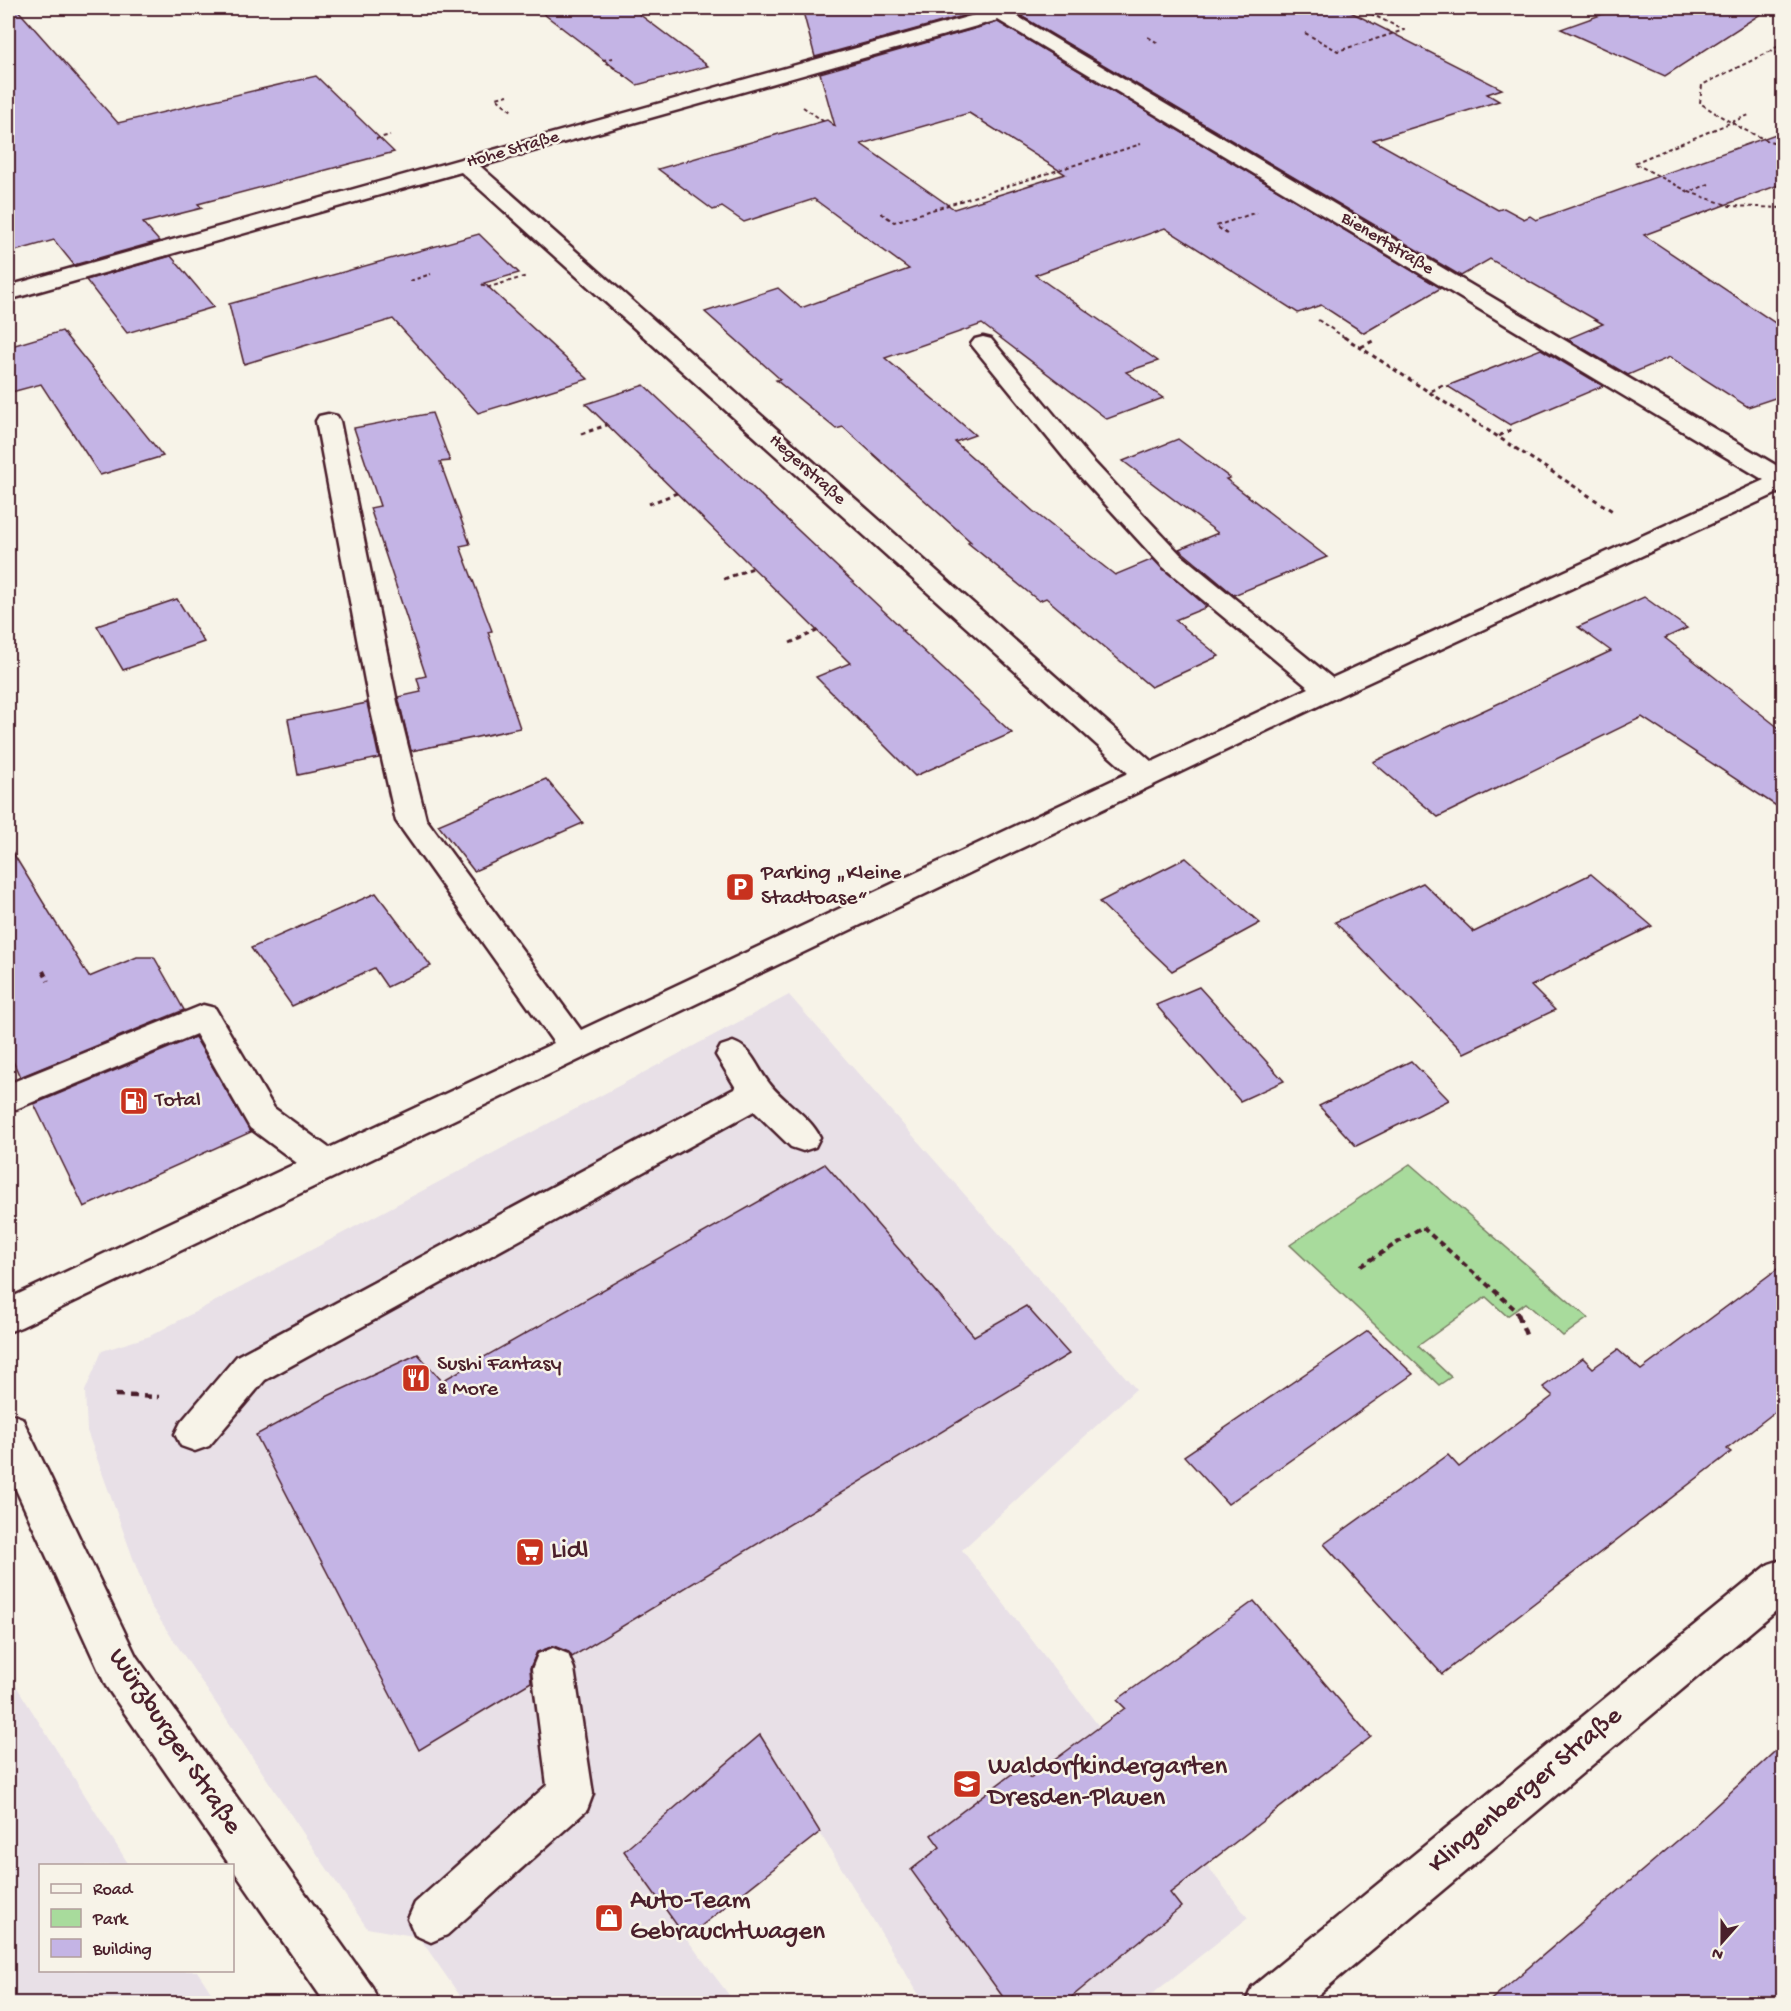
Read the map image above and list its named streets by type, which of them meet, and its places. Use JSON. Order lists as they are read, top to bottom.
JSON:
{
  "streets": {
    "street": [
      "Hohe Straße",
      "Bienertstraße",
      "Hegerstraße",
      "Würzburger Straße",
      "Klingenberger Straße"
    ]
  },
  "crossings": [
    ["Hohe Straße", "Bienertstraße"],
    ["Hohe Straße", "Hegerstraße"]
  ],
  "places": {
    "parking": ["Parking „Kleine Stadtoase“"],
    "fuel station": ["Total"],
    "restaurant": ["Sushi Fantasy & More"],
    "supermarket": ["Lidl"],
    "school or university": ["Waldorfkindergarten Dresden-Plauen"],
    "shop": ["Auto-Team Gebrauchtwagen"]
  },
  "legend": ["Road", "Park", "Building"],
  "north": "bottom"
}
